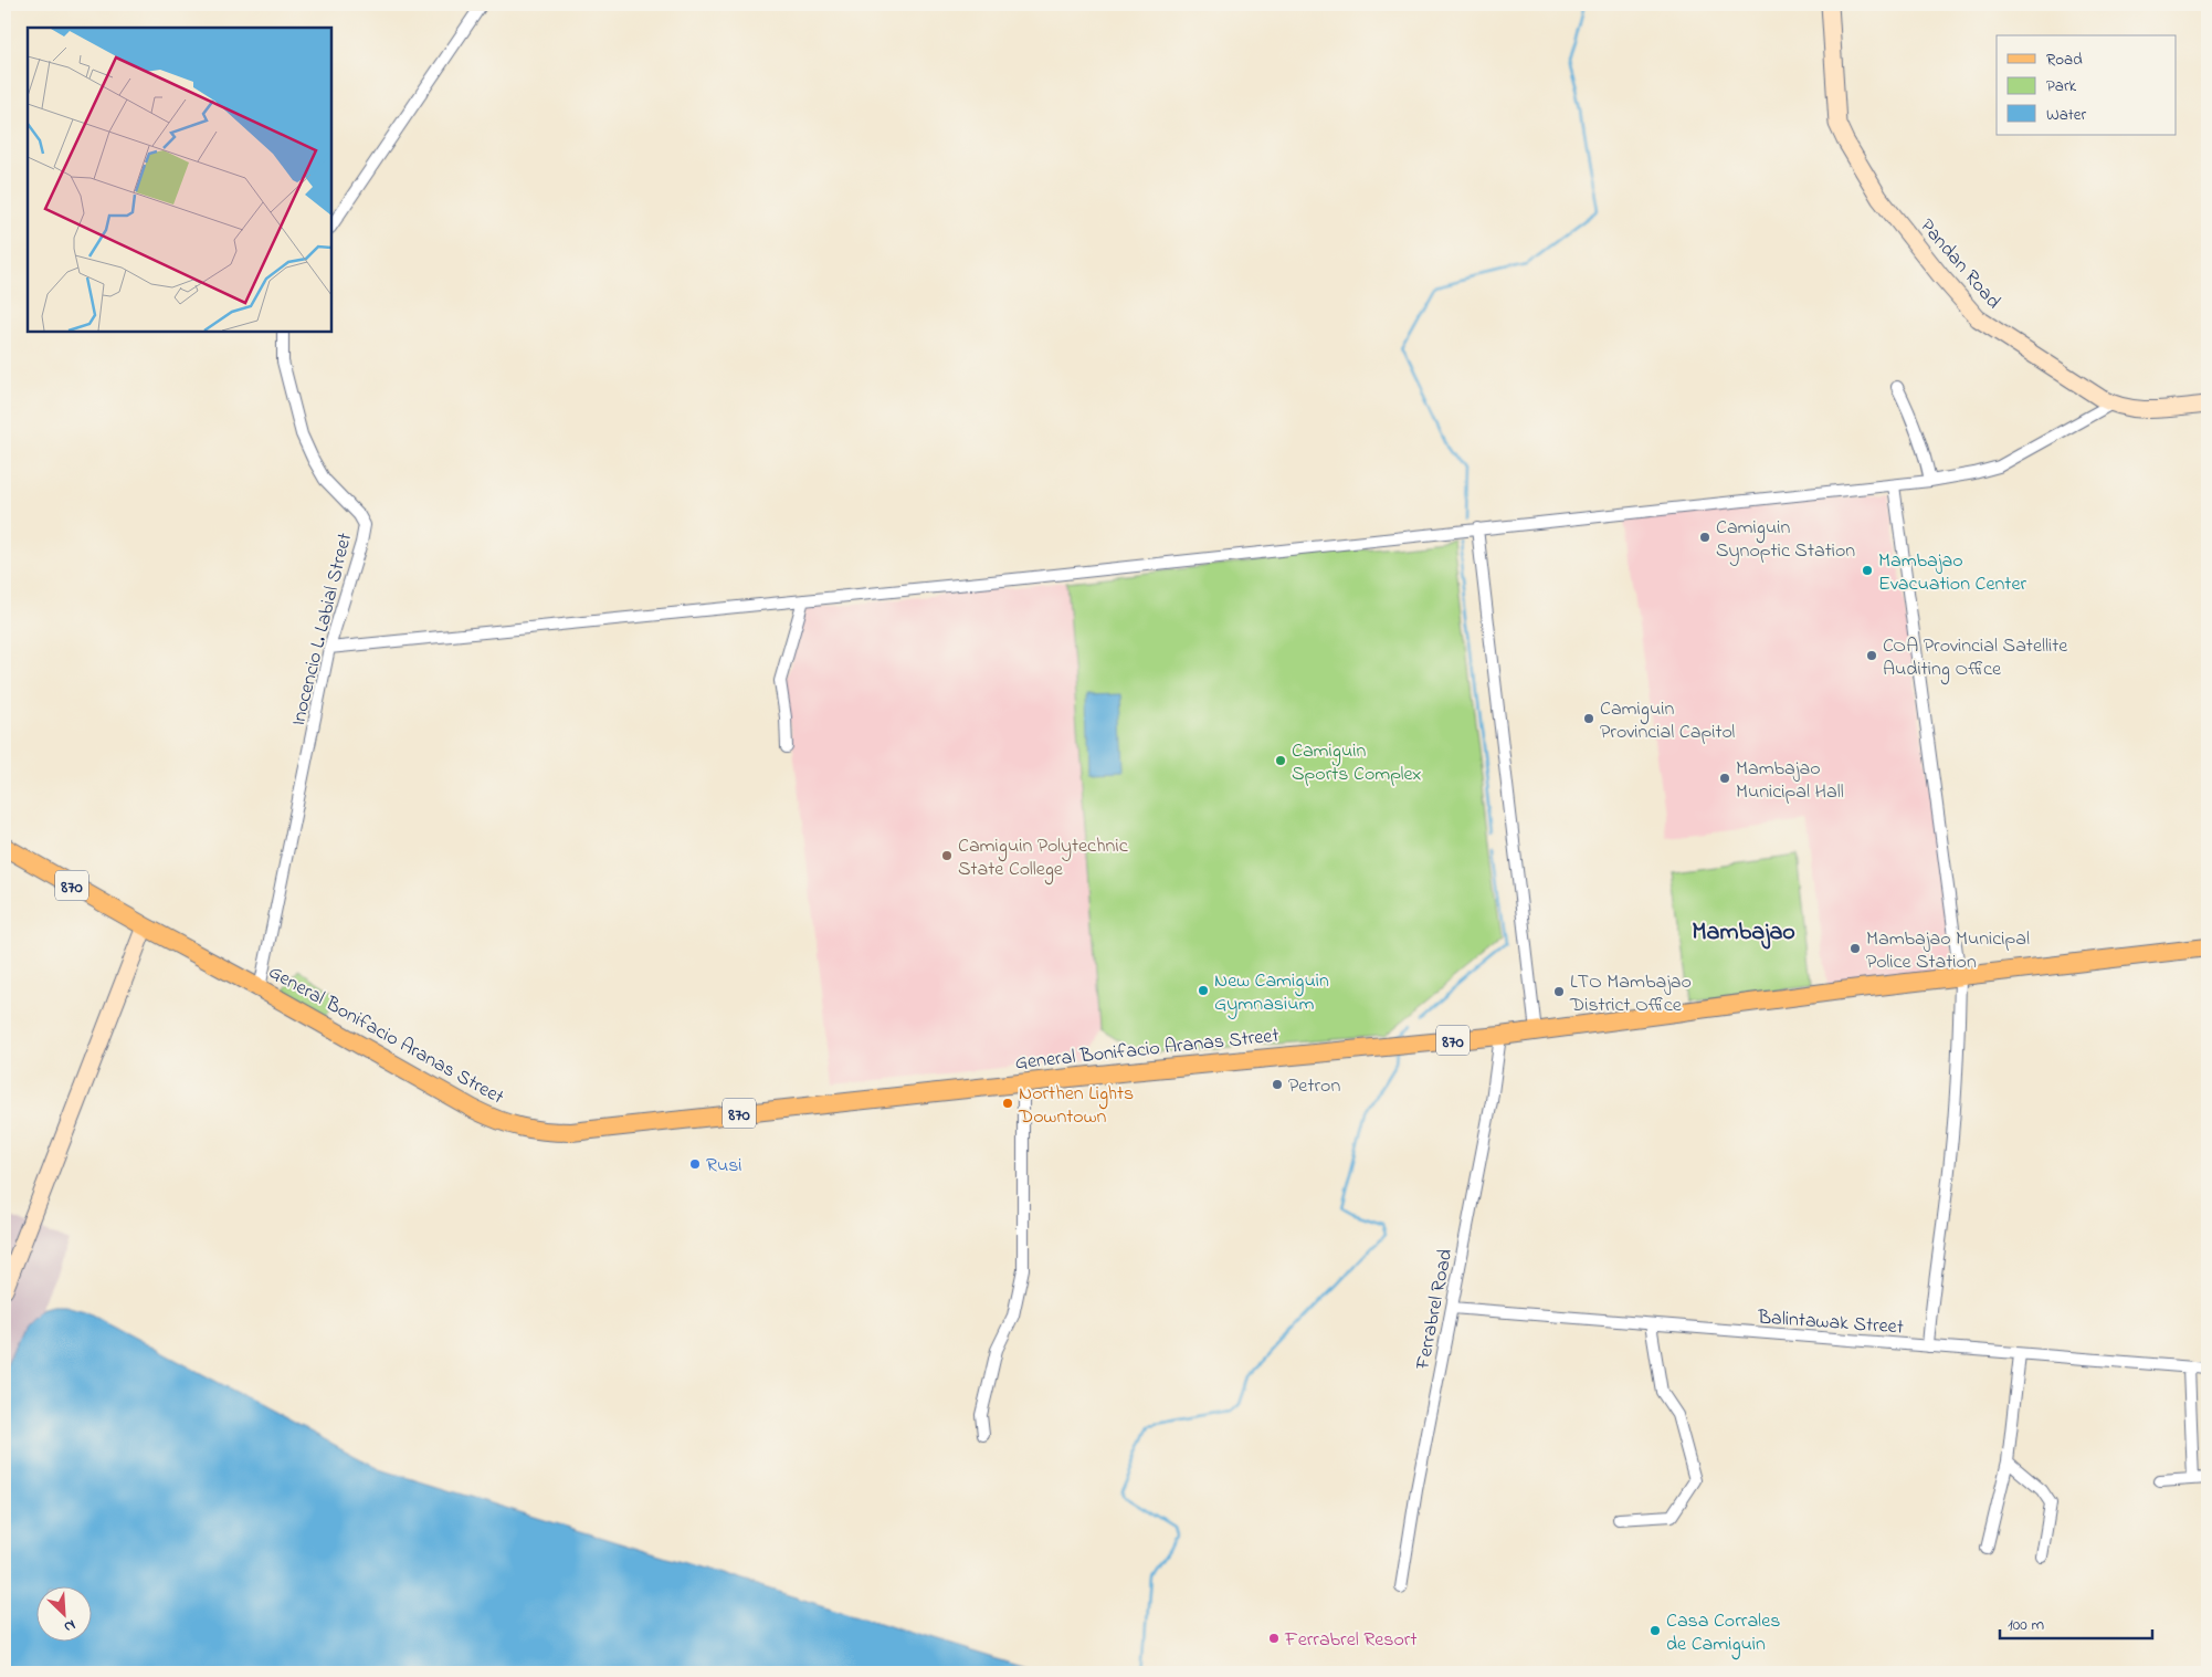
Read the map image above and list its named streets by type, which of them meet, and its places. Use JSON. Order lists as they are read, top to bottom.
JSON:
{
  "streets": {
    "main road": ["870", "General Bonifacio Aranas Street"],
    "street": [
      "Pandan Road",
      "Inocencio L. Labial Street",
      "Ferrabrel Road",
      "Balintawak Street"
    ]
  },
  "crossings": [
    ["Inocencio L. Labial Street", "General Bonifacio Aranas Street"],
    ["870", "General Bonifacio Aranas Street"],
    ["General Bonifacio Aranas Street", "Ferrabrel Road"],
    ["Ferrabrel Road", "Balintawak Street"]
  ],
  "districts": ["Mambajao"],
  "places": [
    "Camiguin Synoptic Station",
    "Mambajao Evacuation Center",
    "COA Provincial Satellite Auditing Office",
    "Camiguin Provincial Capitol",
    "Camiguin Sports Complex",
    "Mambajao Municipal Hall",
    "Camiguin Polytechnic State College",
    "Mambajao Municipal Police Station",
    "New Camiguin Gymnasium",
    "LTO Mambajao District Office",
    "Petron",
    "Northen Lights Downtown",
    "Rusi",
    "Casa Corrales de Camiguin",
    "Ferrabrel Resort"
  ],
  "legend": ["Road", "Park", "Water"],
  "scale_bar": "100 m",
  "north": "bottom right"
}
